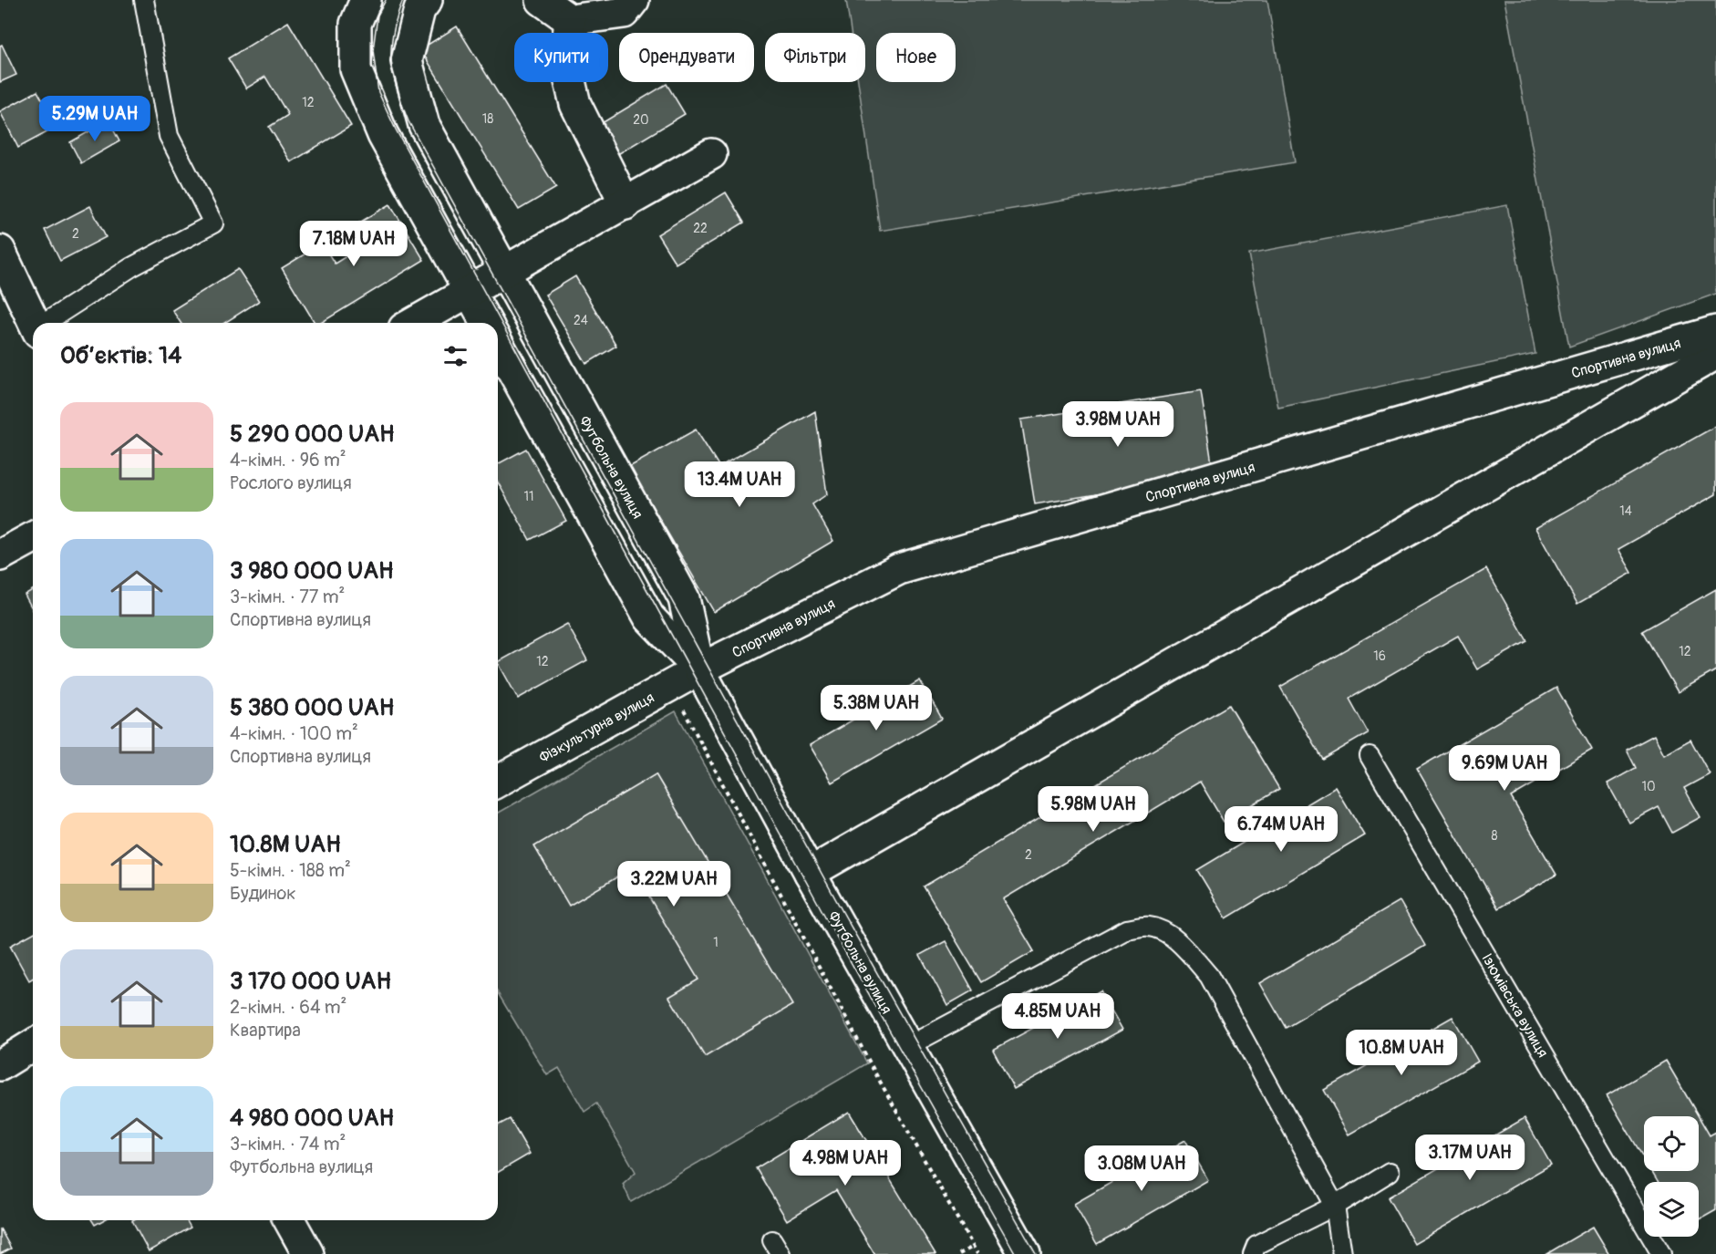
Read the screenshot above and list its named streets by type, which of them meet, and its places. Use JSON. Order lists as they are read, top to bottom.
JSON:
{
  "streets": {
    "street": ["Спортивна вулиця", "Футбольна вулиця", "Фізкультурна вулиця"],
    "lane": ["Ізюмівська вулиця"]
  },
  "crossings": [
    ["Спортивна вулиця", "Футбольна вулиця"],
    ["Спортивна вулиця", "Фізкультурна вулиця"],
    ["Футбольна вулиця", "Фізкультурна вулиця"]
  ],
  "house_numbers": [
    "12",
    "18",
    "20",
    "22",
    "2",
    "24",
    "11",
    "14",
    "12",
    "16",
    "12",
    "10",
    "8",
    "2",
    "1"
  ],
  "page": {
    "chip": [
      "Купити",
      "Орендувати",
      "Фільтри",
      "Нове"
    ],
    "price": [
      "5.29M UAH",
      "7.18M UAH",
      "3.98M UAH",
      "13.4M UAH",
      "5.38M UAH",
      "9.69M UAH",
      "5.98M UAH",
      "6.74M UAH",
      "3.22M UAH",
      "4.85M UAH",
      "10.8M UAH",
      "3.17M UAH",
      "4.98M UAH",
      "3.08M UAH"
    ],
    "heading": "Об’єктів: 14",
    "list": [
      {
        "name": "5 290 000 UAH",
        "note": "4-кімн. · 96 m² · Рослого вулиця"
      },
      {
        "name": "3 980 000 UAH",
        "note": "3-кімн. · 77 m² · Спортивна вулиця"
      },
      {
        "name": "5 380 000 UAH",
        "note": "4-кімн. · 100 m² · Спортивна вулиця"
      },
      {
        "name": "10.8M UAH",
        "note": "5-кімн. · 188 m² · Будинок"
      },
      {
        "name": "3 170 000 UAH",
        "note": "2-кімн. · 64 m² · Квартира"
      },
      {
        "name": "4 980 000 UAH",
        "note": "3-кімн. · 74 m² · Футбольна вулиця"
      }
    ]
  }
}
